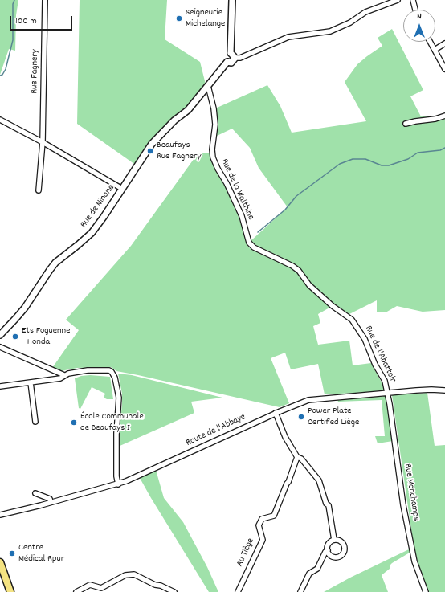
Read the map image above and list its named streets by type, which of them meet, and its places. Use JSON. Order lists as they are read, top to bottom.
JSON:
{
  "streets": {
    "street": [
      "Rue Fagnery",
      "Rue de la Walthine",
      "Rue de Ninane",
      "Rue de l'Abattoir",
      "Route de l'Abbaye",
      "Rue Monchamps",
      "Au Tiège"
    ]
  },
  "crossings": [
    ["Rue de la Walthine", "Rue de Ninane"],
    ["Rue de la Walthine", "Rue de l'Abattoir"],
    ["Rue de l'Abattoir", "Route de l'Abbaye"],
    ["Rue de l'Abattoir", "Rue Monchamps"],
    ["Route de l'Abbaye", "Rue Monchamps"]
  ],
  "places": [
    "Seigneurie Michelange",
    "Beaufays Rue Fagnery",
    "Ets Foguenne - Honda",
    "Power Plate Certified Liège",
    "École Communale de Beaufays I",
    "Centre Médical Rpur"
  ],
  "scale_bar": "100 m",
  "north": "top"
}
